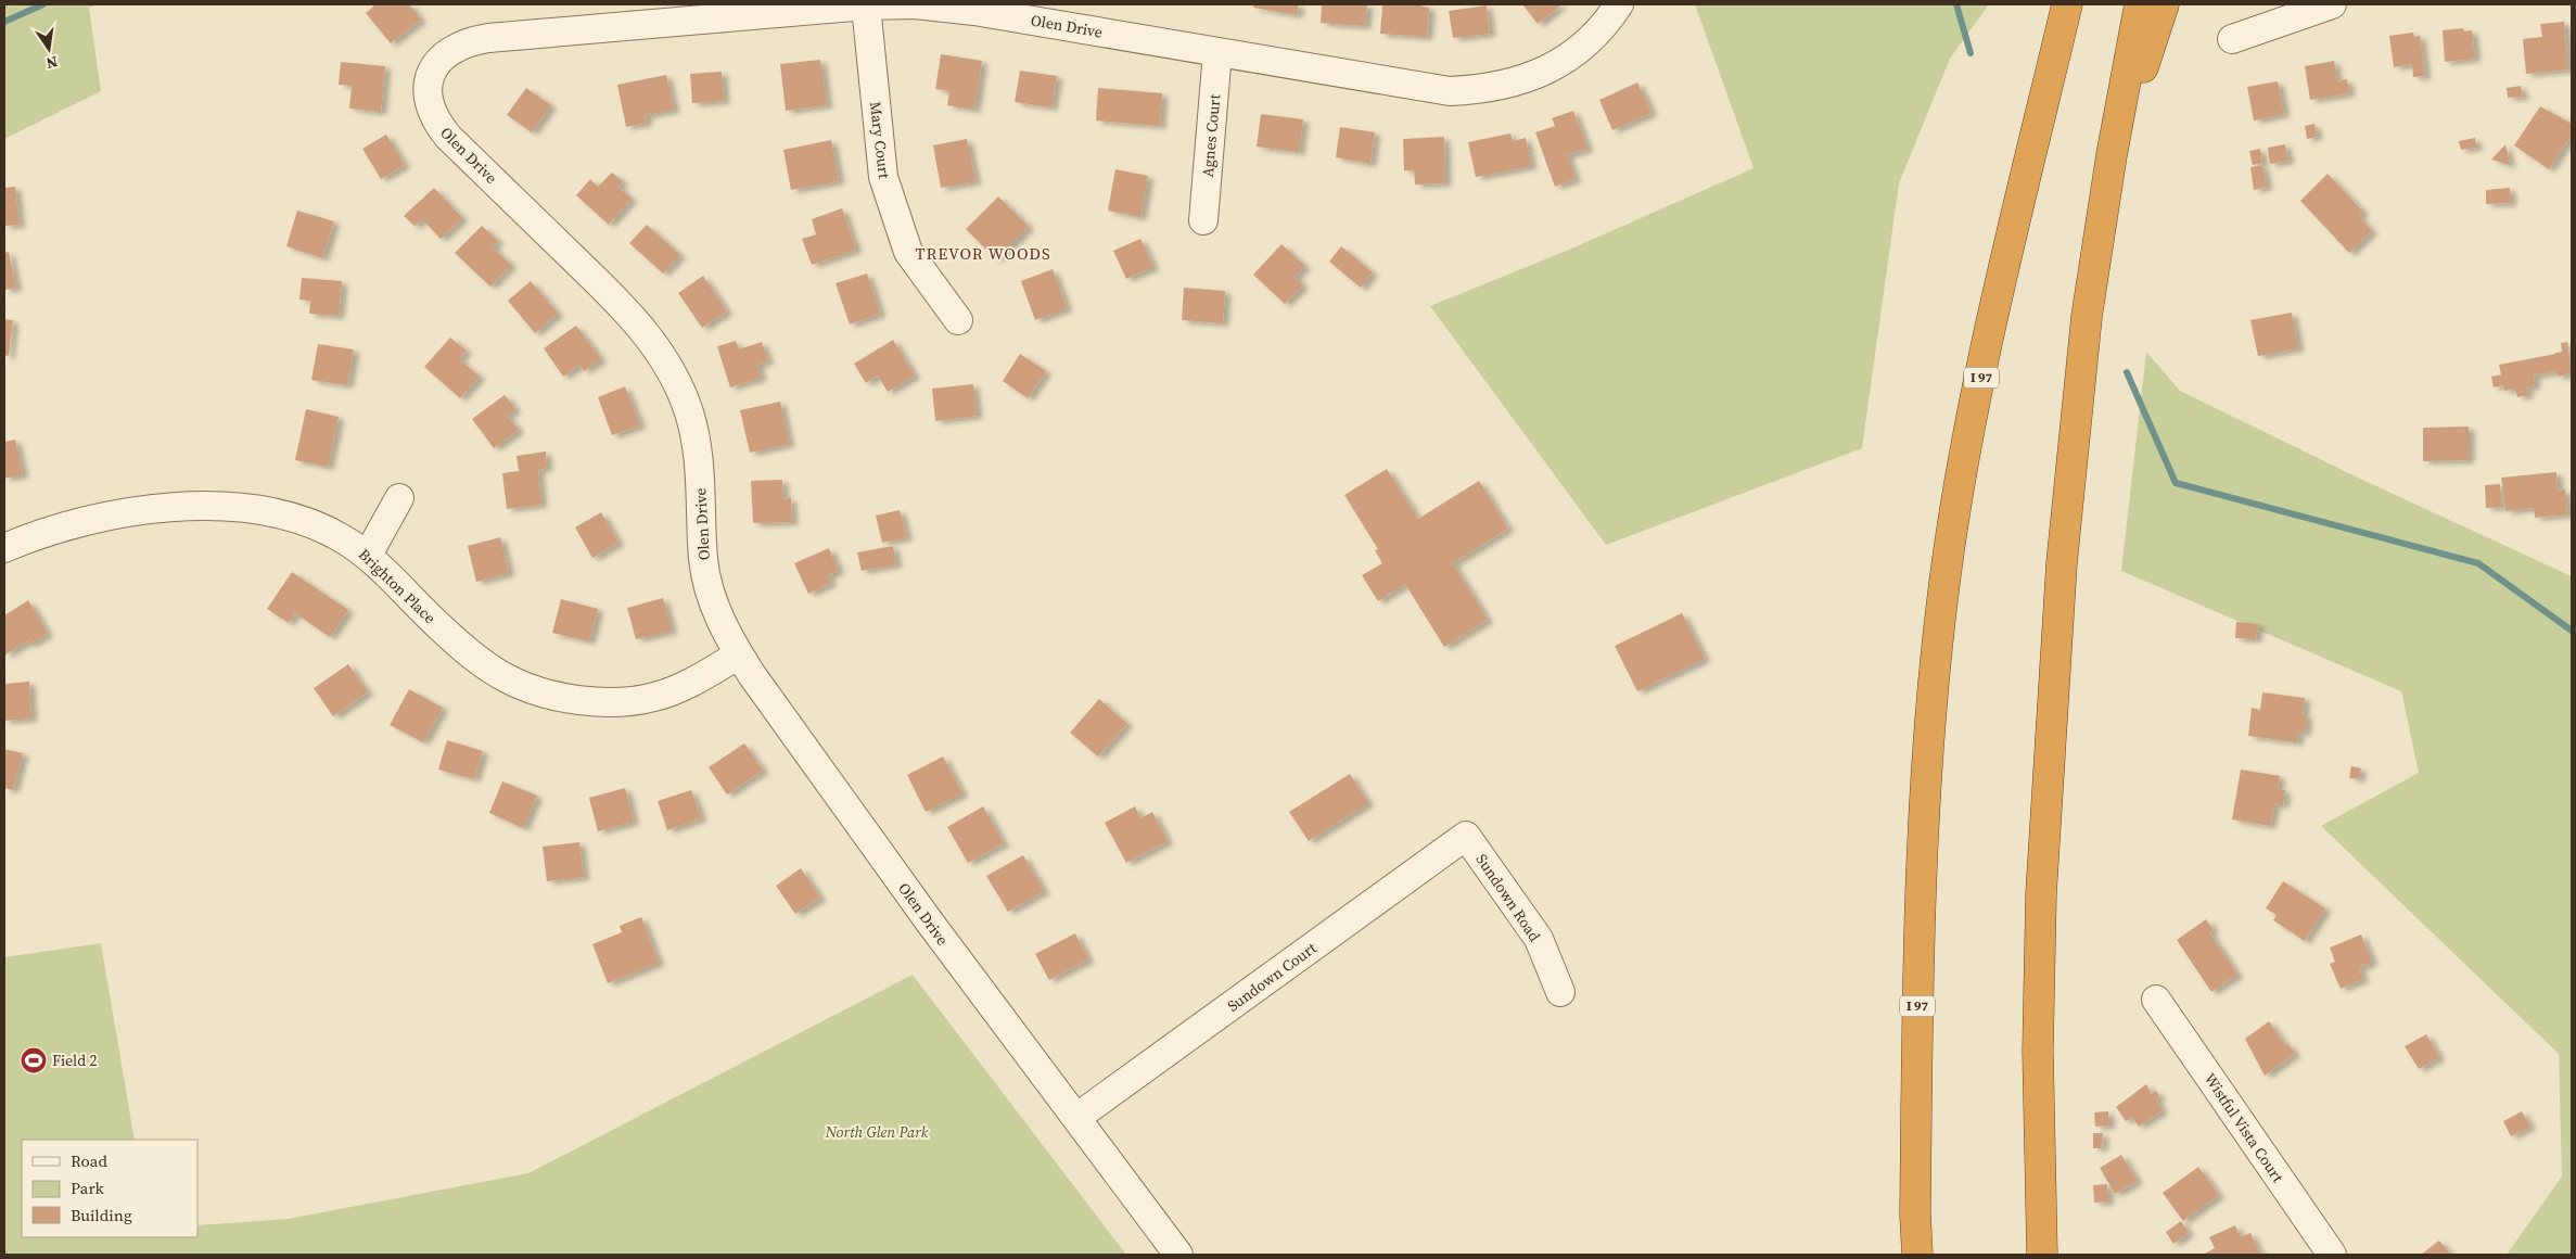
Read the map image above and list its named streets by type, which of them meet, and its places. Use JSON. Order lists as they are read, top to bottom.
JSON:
{
  "streets": {
    "highway": ["I 97"],
    "street": [
      "Olen Drive",
      "Agnes Court",
      "Mary Court",
      "Brighton Place",
      "Sundown Road",
      "Sundown Court",
      "Wistful Vista Court"
    ]
  },
  "crossings": [
    ["Olen Drive", "Agnes Court"],
    ["Olen Drive", "Mary Court"],
    ["Olen Drive", "Brighton Place"],
    ["Olen Drive", "Sundown Court"],
    ["Sundown Road", "Sundown Court"]
  ],
  "districts": ["TREVOR WOODS"],
  "parks": ["North Glen Park"],
  "places": {
    "sports": ["Field 2"]
  },
  "legend": ["Road", "Park", "Building"],
  "north": "bottom"
}
